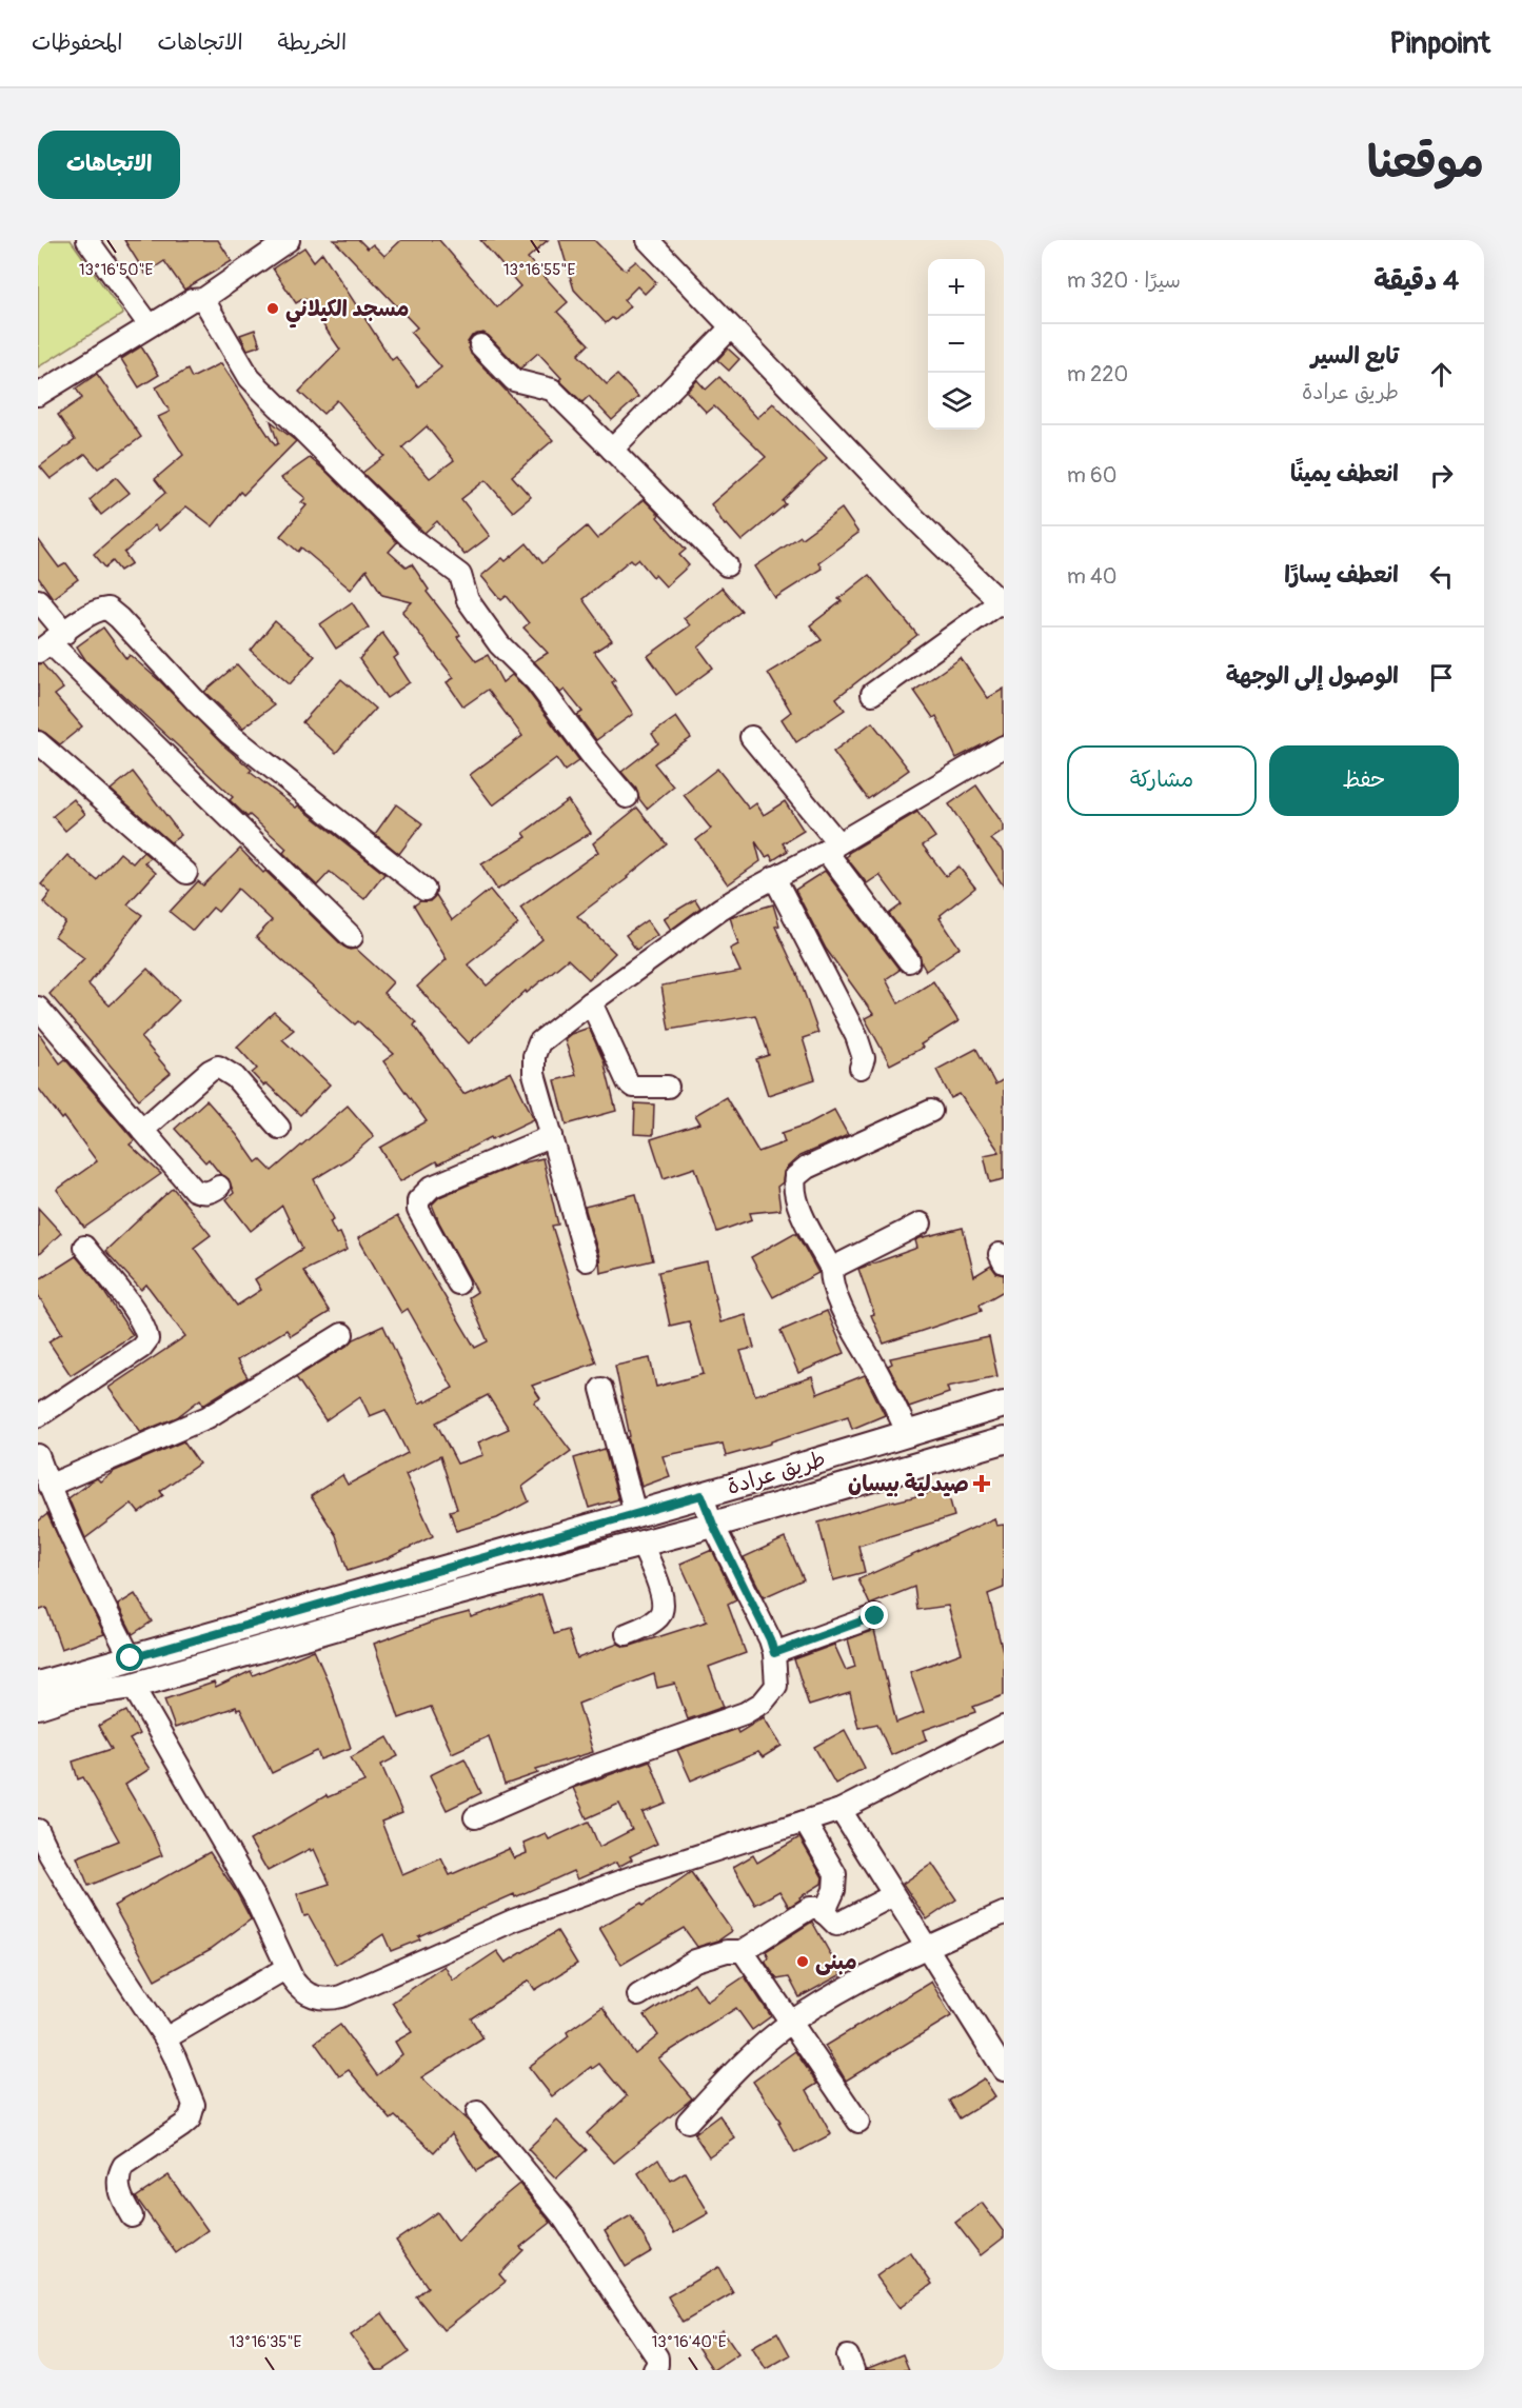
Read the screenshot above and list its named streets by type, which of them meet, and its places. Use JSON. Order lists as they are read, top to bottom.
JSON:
{
  "streets": {
    "main road": ["طريق عرادة"]
  },
  "places": {
    "other": ["مسجد الكيلاني", "مبنى"],
    "health": ["صيدلية بيسان"]
  },
  "page": {
    "header": "Pinpoint",
    "nav": ["الخريطة", "الاتجاهات", "المحفوظات"],
    "title": "موقعنا",
    "buttons": [
      "الاتجاهات",
      ["حفظ", "مشاركة"]
    ],
    "heading": ["4 دقيقة", "سيرًا · 320 m"],
    "map_buttons": ["+", "−"],
    "list": [
      ["تابع السير", "طريق عرادة", "220 m"],
      ["انعطف يمينًا", "60 m"],
      ["انعطف يسارًا", "40 m"],
      "الوصول إلى الوجهة"
    ]
  },
  "coordinates": [
    "13°16'50\"E",
    "13°16'55\"E",
    "13°16'35\"E",
    "13°16'40\"E"
  ]
}
